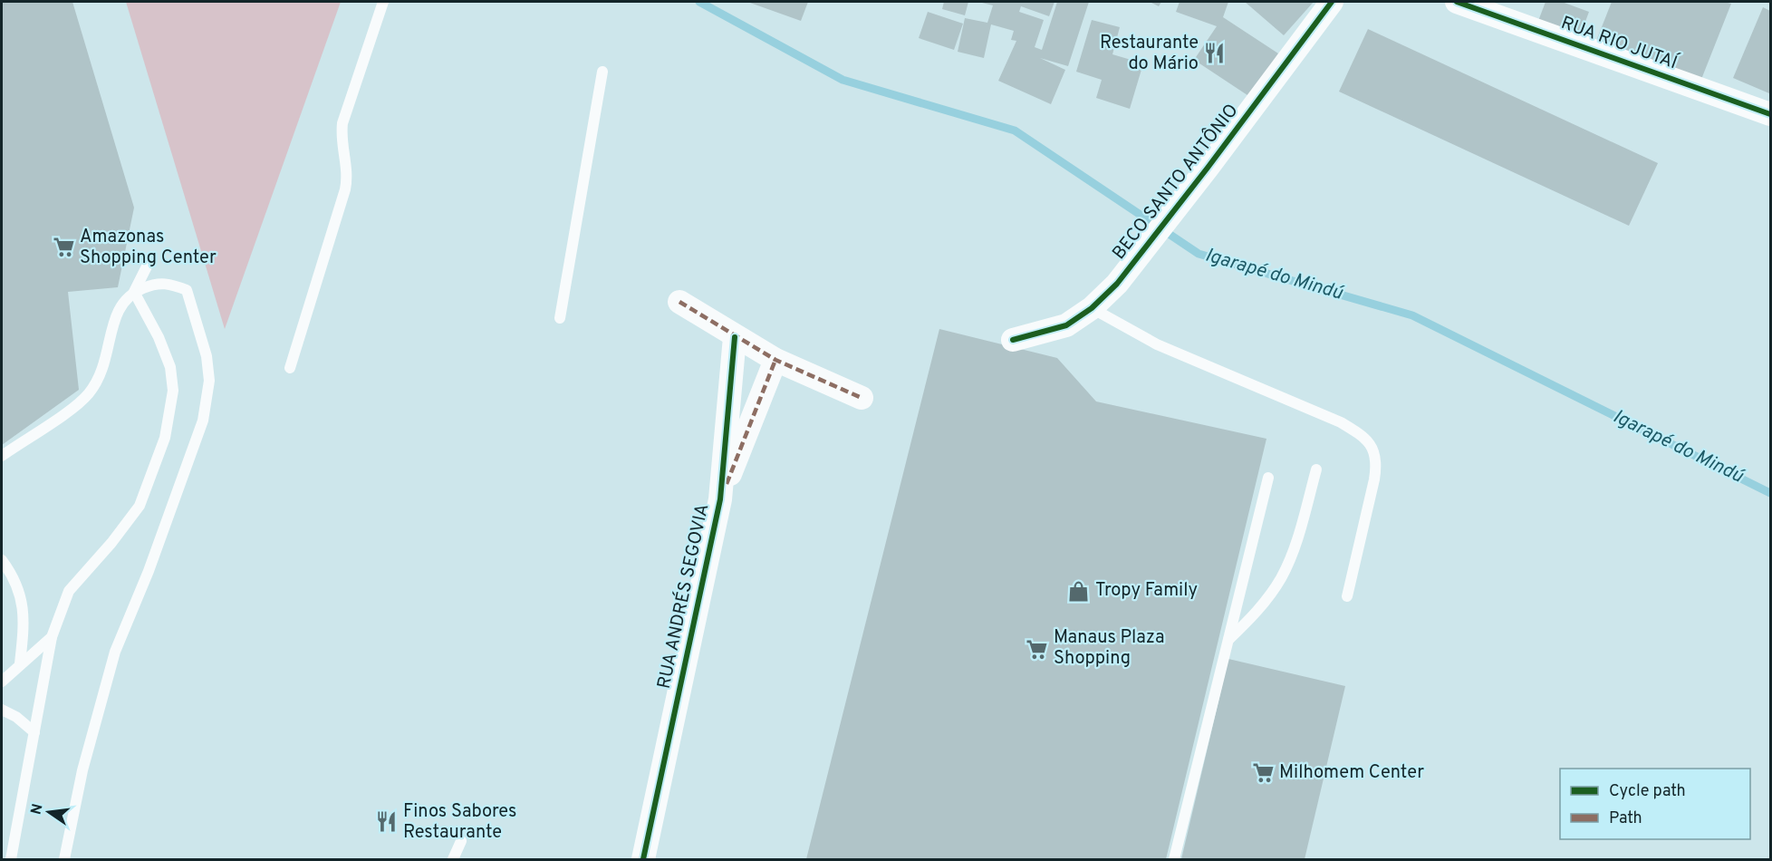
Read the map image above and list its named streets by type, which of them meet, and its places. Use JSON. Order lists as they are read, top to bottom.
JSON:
{
  "streets": {
    "street": ["RUA RIO JUTAÍ", "BECO SANTO ANTÔNIO", "RUA ANDRÉS SEGOVIA"]
  },
  "water": ["Igarapé do Mindú"],
  "places": {
    "restaurant": ["Restaurante do Mário", "Finos Sabores Restaurante"],
    "supermarket": ["Amazonas Shopping Center", "Manaus Plaza Shopping", "Milhomem Center"],
    "shop": ["Tropy Family"]
  },
  "legend": ["Cycle path", "Path"],
  "north": "left"
}
